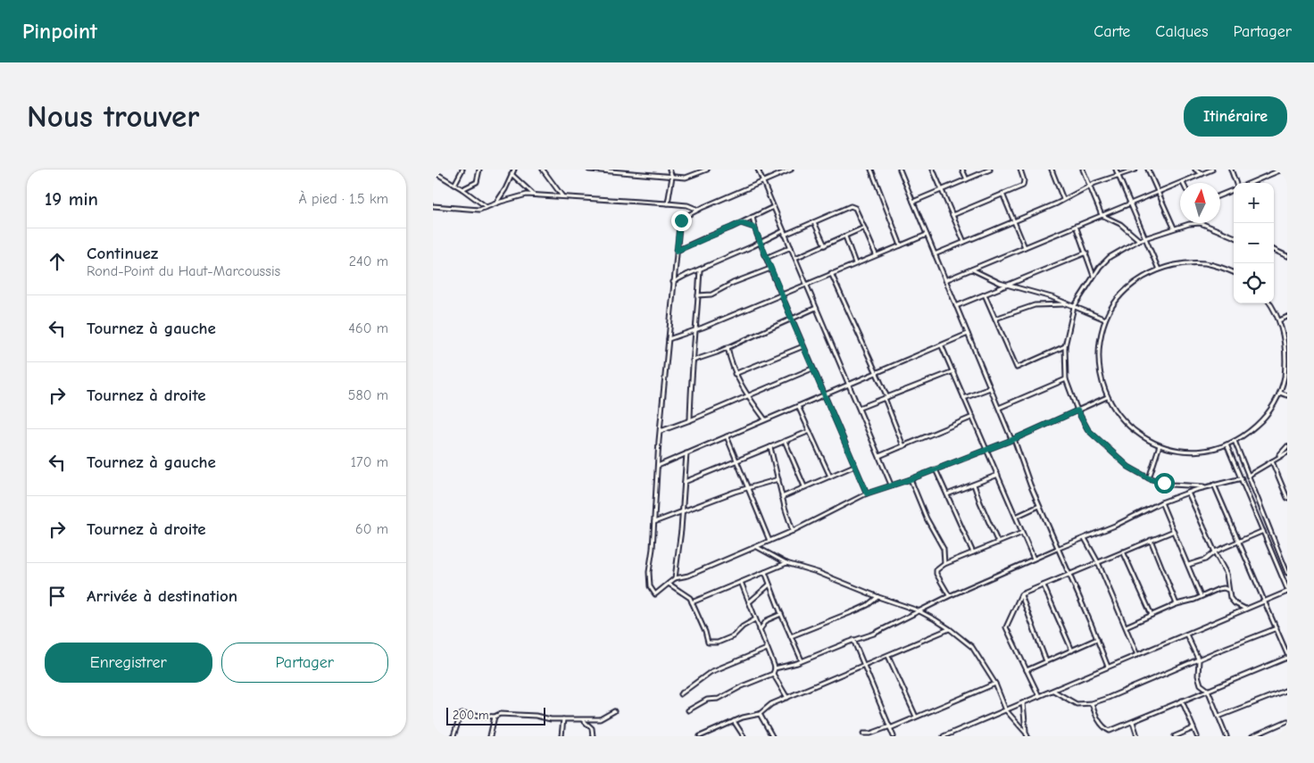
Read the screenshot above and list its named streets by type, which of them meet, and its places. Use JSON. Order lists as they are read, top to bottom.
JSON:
{
  "scale_bar": "200 m",
  "north": "top",
  "page": {
    "header": "Pinpoint",
    "nav": ["Carte", "Calques", "Partager"],
    "buttons": [
      "Itinéraire",
      ["Enregistrer", "Partager"]
    ],
    "title": "Nous trouver",
    "heading": ["19 min", "À pied · 1.5 km"],
    "map_buttons": ["+", "−"],
    "list": [
      ["Continuez", "Rond-Point du Haut-Marcoussis", "240 m"],
      ["Tournez à gauche", "460 m"],
      ["Tournez à droite", "580 m"],
      ["Tournez à gauche", "170 m"],
      ["Tournez à droite", "60 m"],
      "Arrivée à destination"
    ],
    "scale": "200 m"
  }
}
